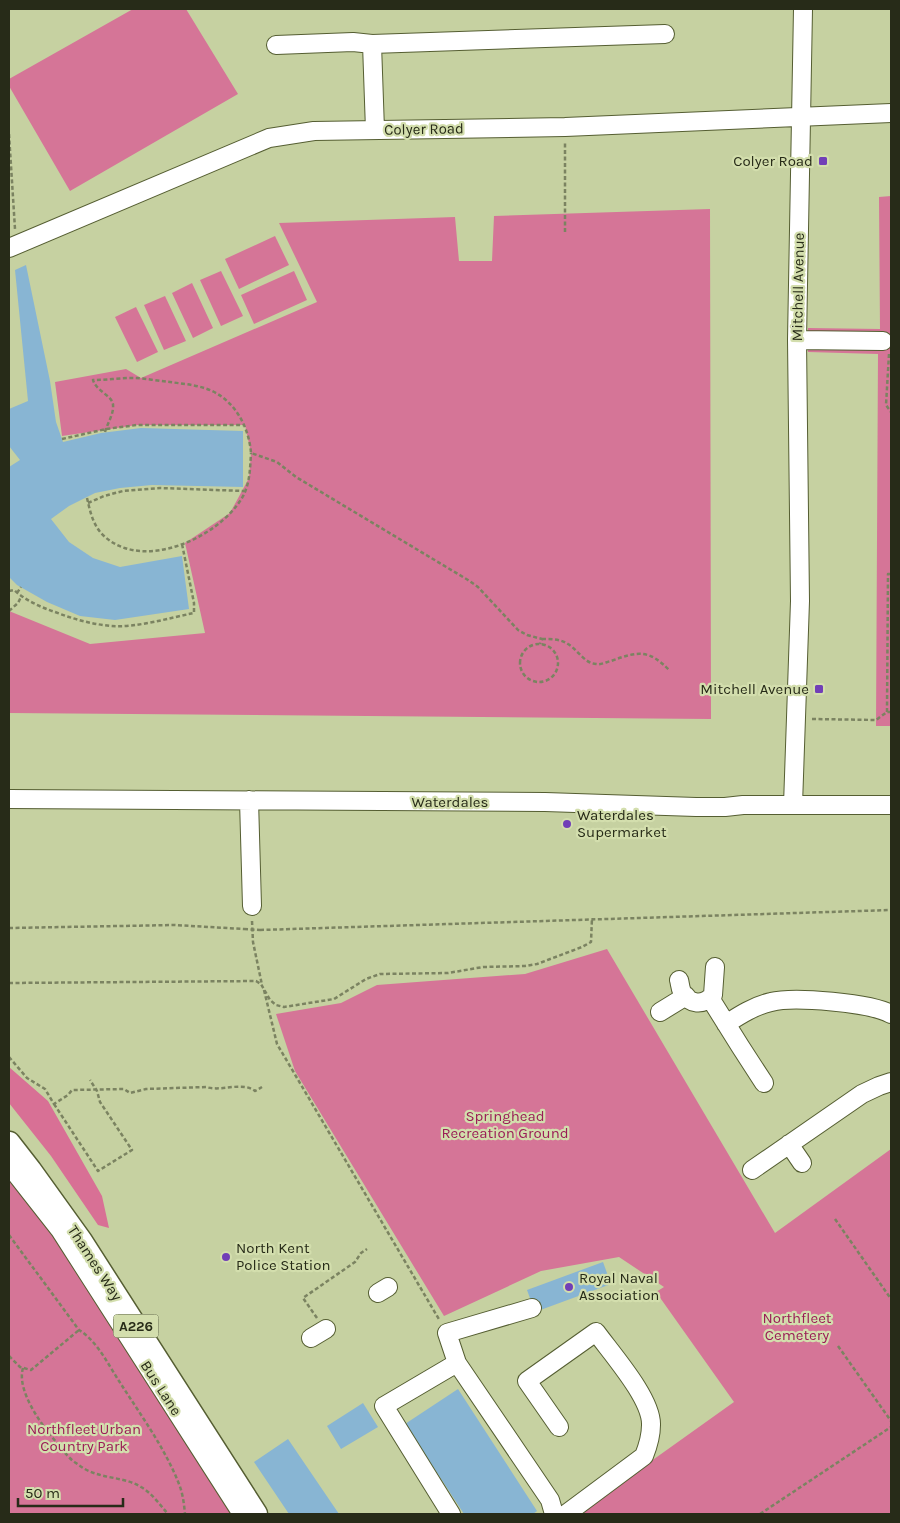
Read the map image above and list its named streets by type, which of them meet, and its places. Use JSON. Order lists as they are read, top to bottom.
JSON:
{
  "streets": {
    "main road": ["Thames Way", "A226"],
    "street": [
      "Colyer Road",
      "Mitchell Avenue",
      "Waterdales",
      "Bus Lane"
    ]
  },
  "crossings": [
    ["Colyer Road", "Mitchell Avenue"],
    ["Mitchell Avenue", "Waterdales"]
  ],
  "parks": ["Springhead Recreation Ground", "Northfleet Cemetery", "Northfleet Urban Country Park"],
  "places": {
    "transit": ["Colyer Road", "Mitchell Avenue"],
    "other": ["Waterdales Supermarket", "North Kent Police Station", "Royal Naval Association"]
  },
  "scale_bar": "50 m"
}
